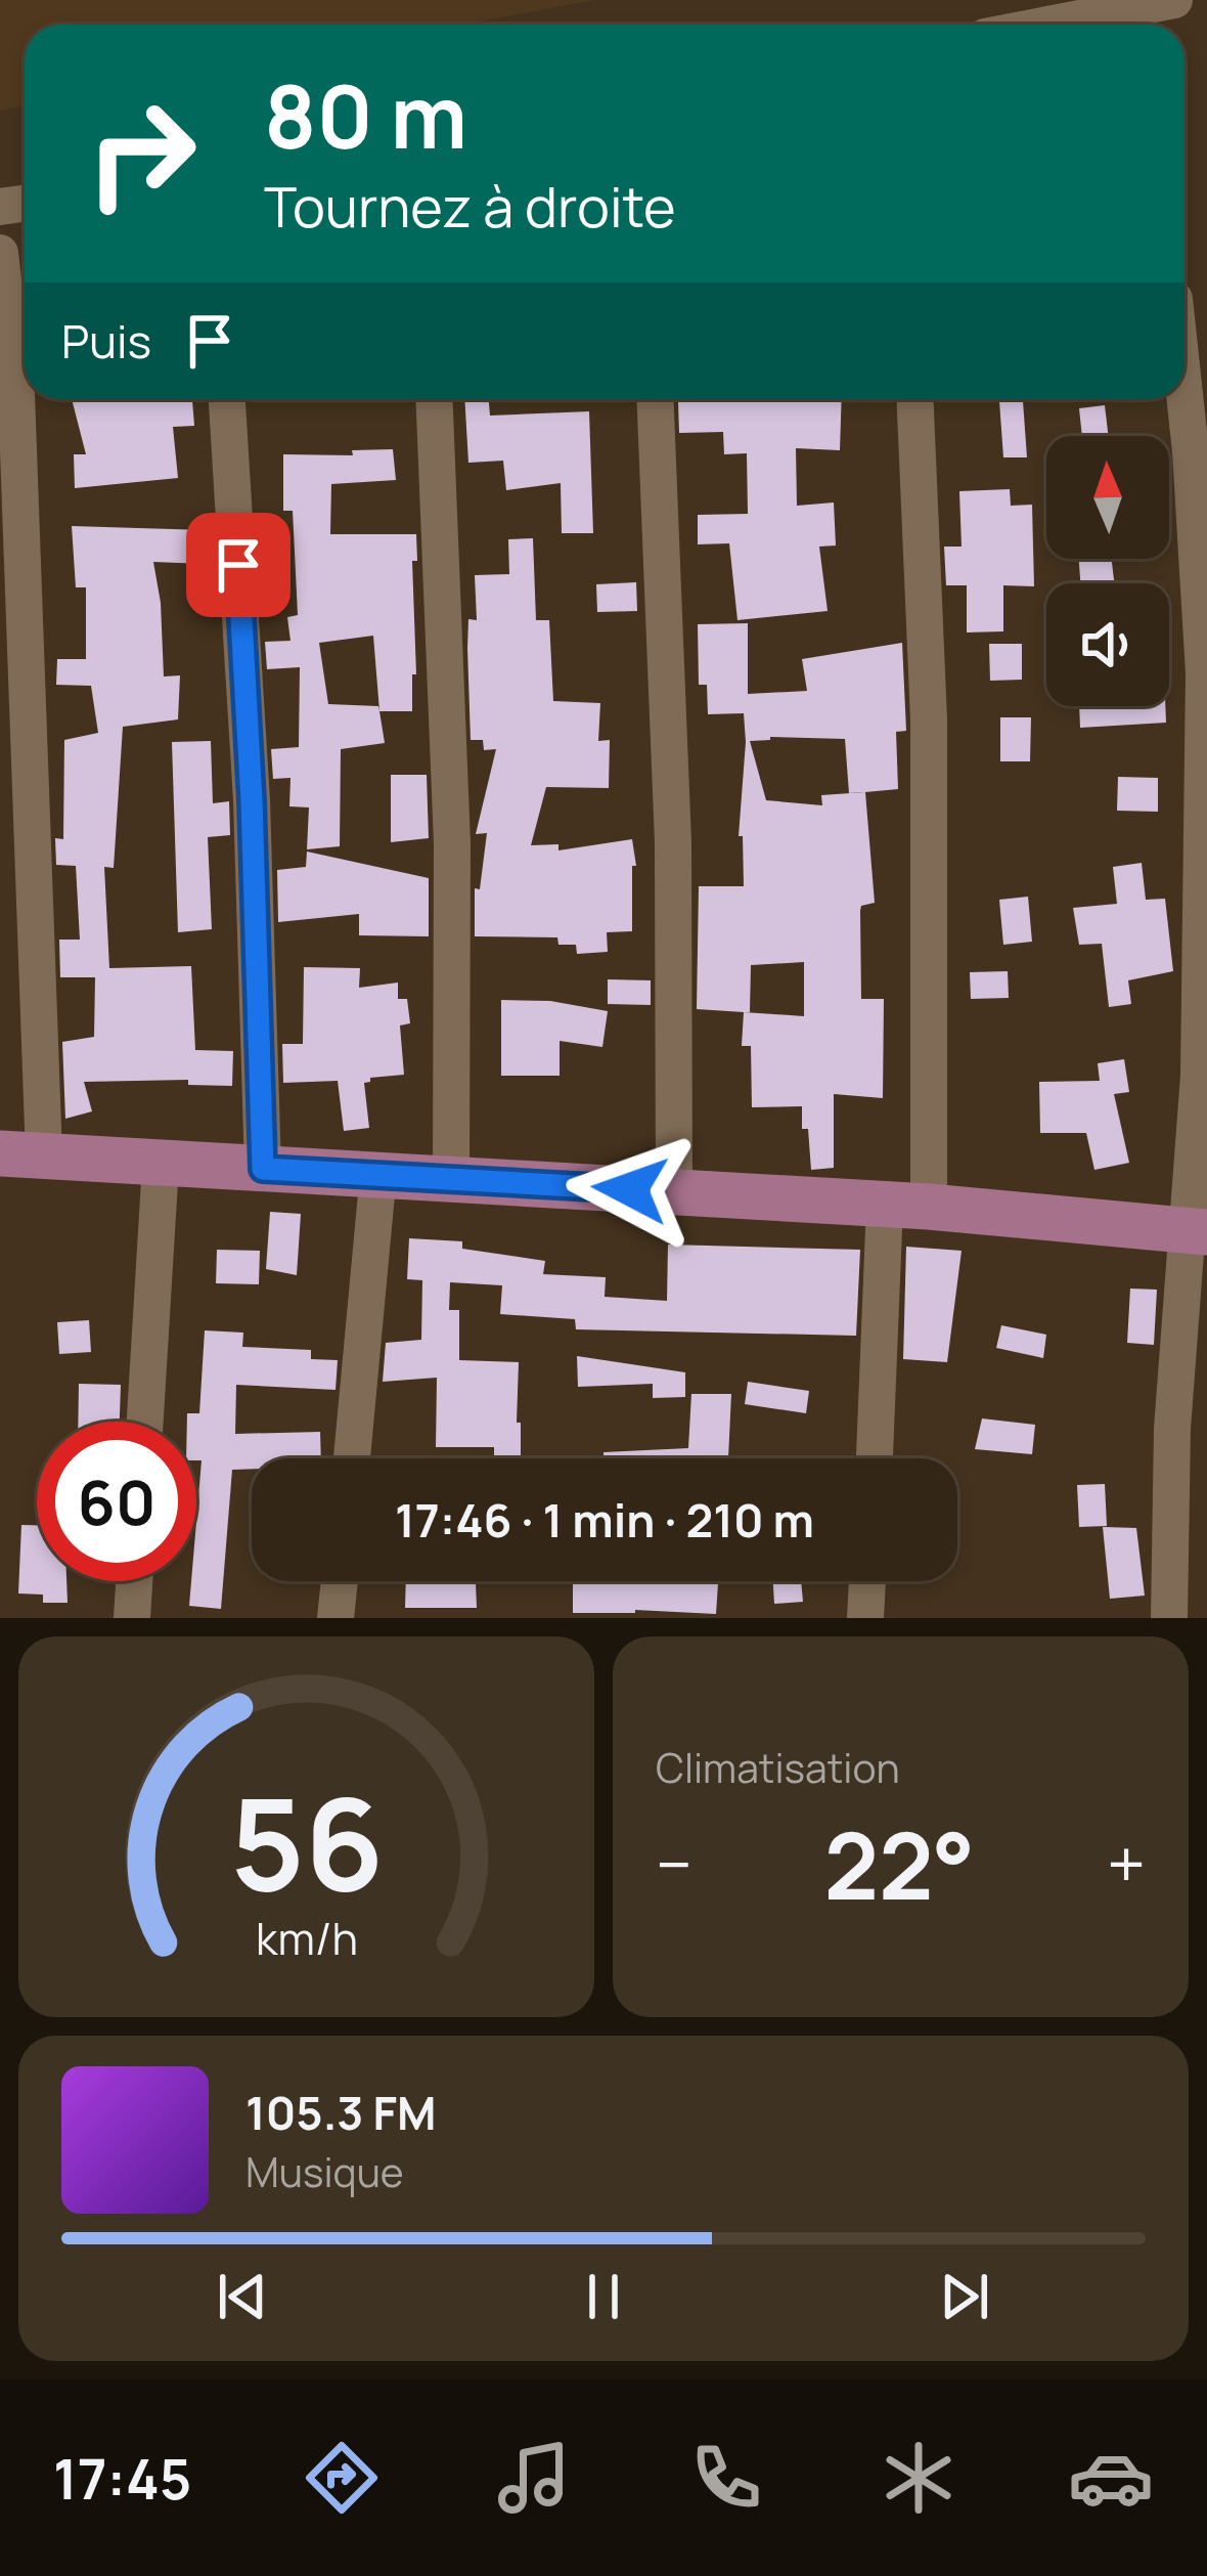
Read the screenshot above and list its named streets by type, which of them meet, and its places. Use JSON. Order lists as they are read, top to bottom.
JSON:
{
  "north": "top",
  "page": {
    "turn": ["80 m", "Tournez à droite"],
    "then": "Puis",
    "limit": "60",
    "trip": "17:46 · 1 min · 210 m",
    "tile": "Climatisation",
    "heat": ["−", "22°", "+"],
    "song": ["105.3 FM", "Musique"],
    "tabs": "17:45",
    "gauge": ["56", "km/h"]
  }
}
